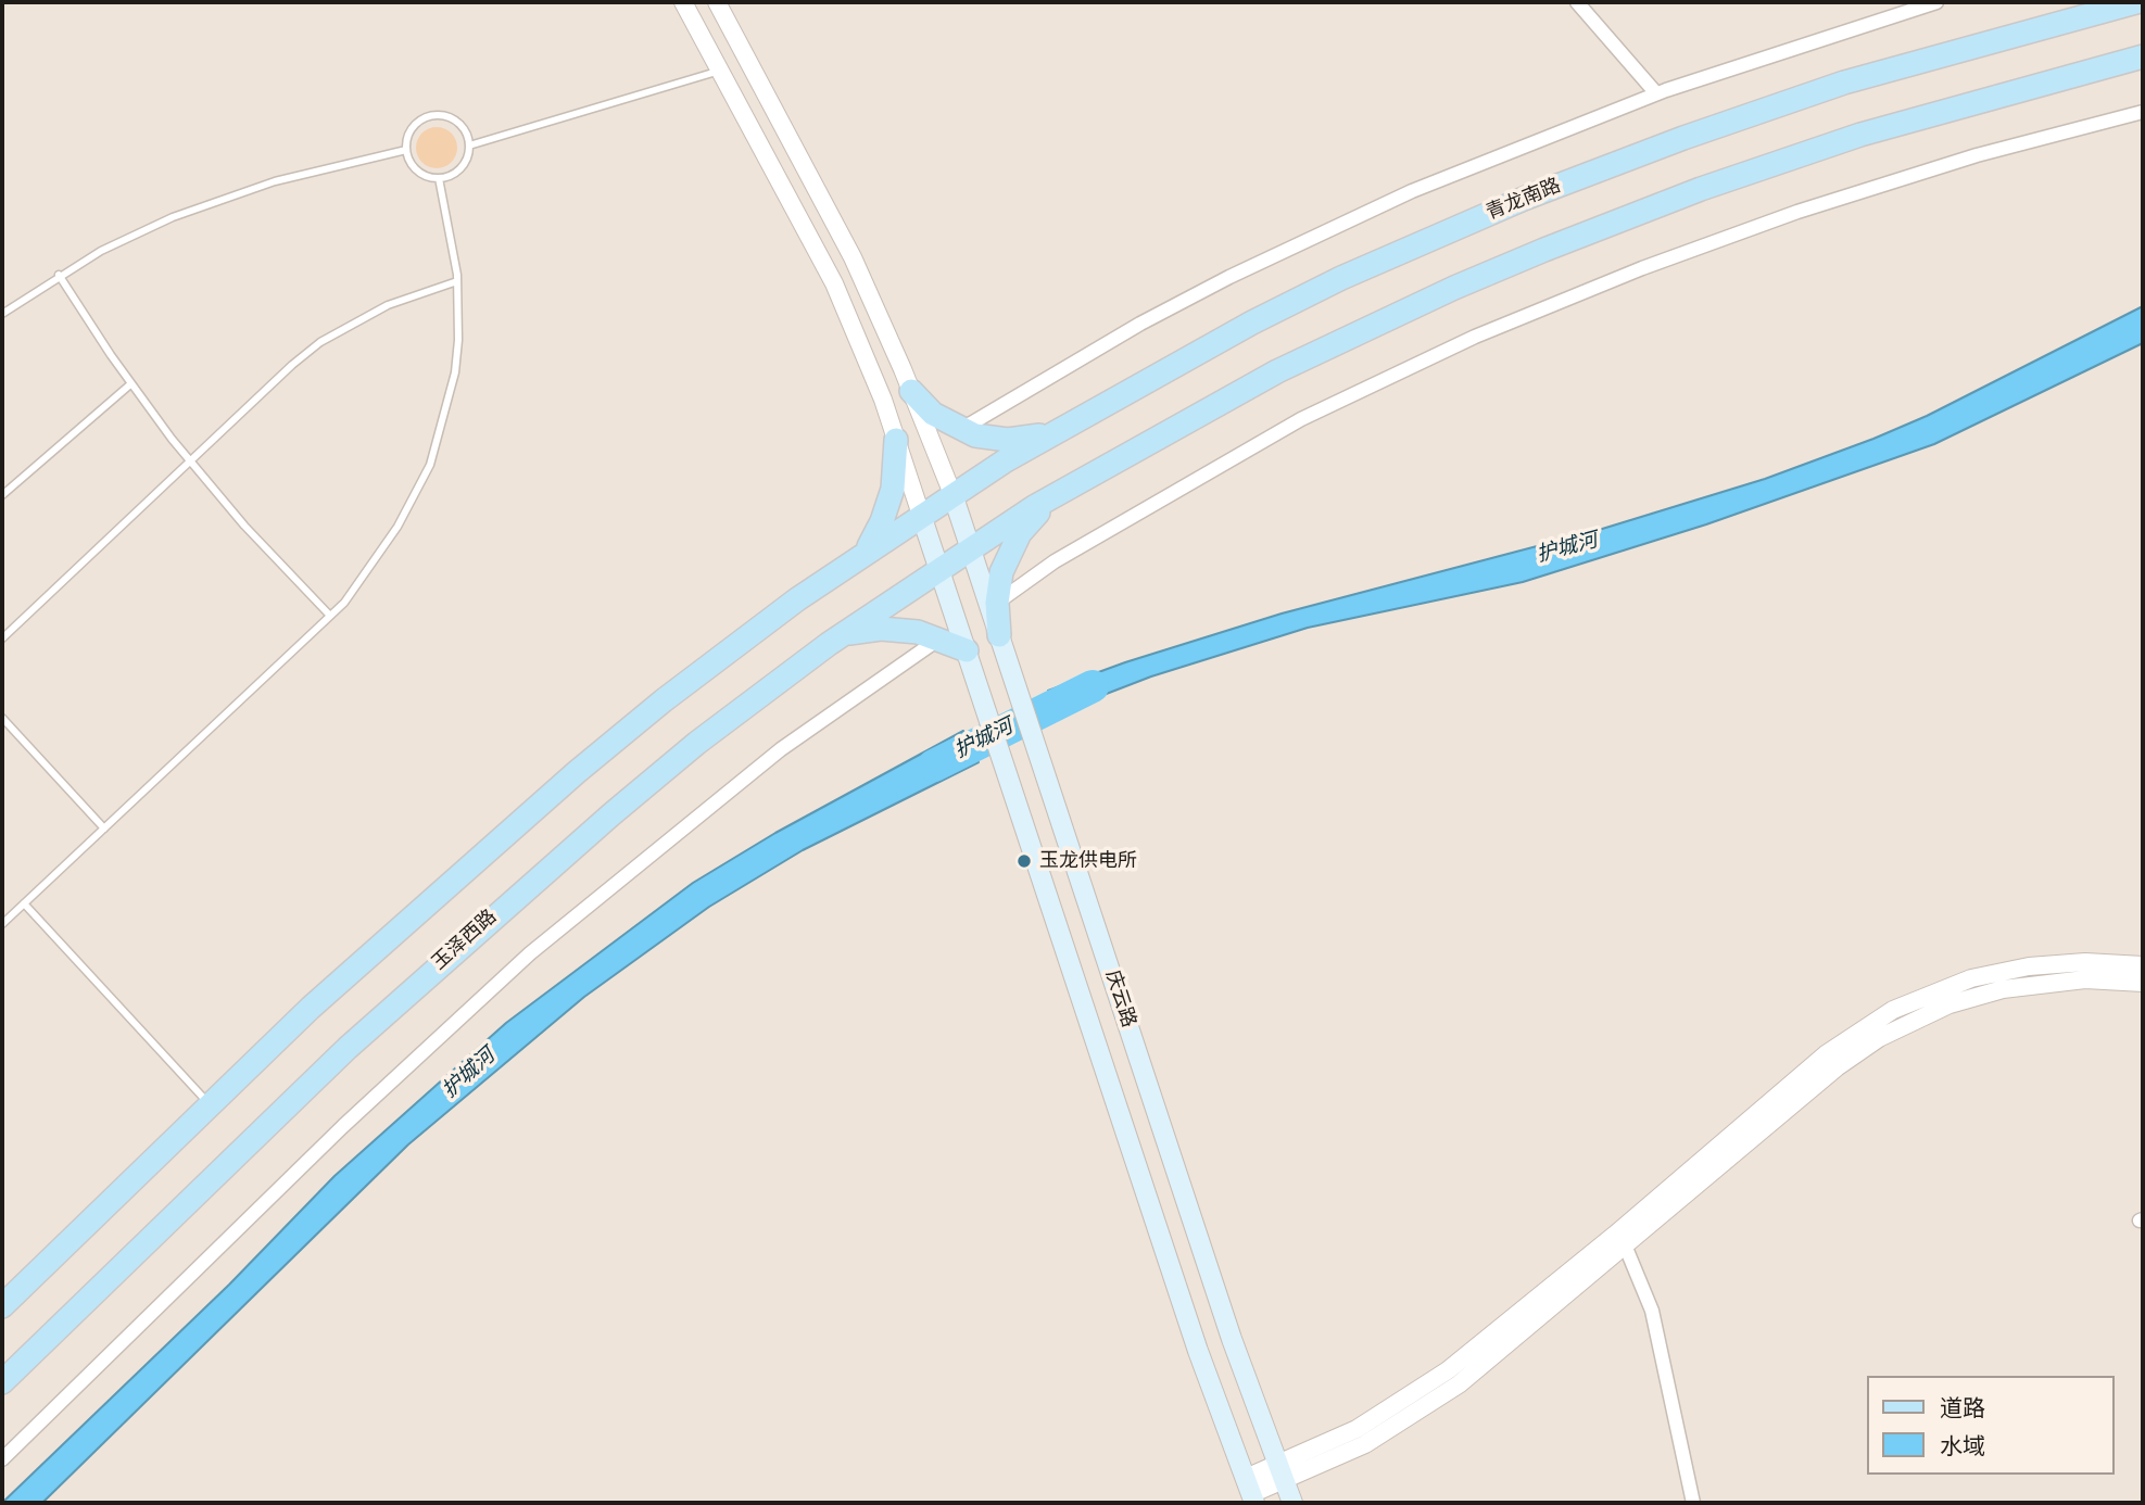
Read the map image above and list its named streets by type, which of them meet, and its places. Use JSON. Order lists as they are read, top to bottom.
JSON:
{
  "streets": {
    "main road": ["青龙南路", "玉泽西路", "庆云路"]
  },
  "crossings": [
    ["青龙南路", "庆云路"],
    ["玉泽西路", "庆云路"]
  ],
  "water": ["护城河"],
  "places": ["玉龙供电所"],
  "legend": ["道路", "水域"]
}
